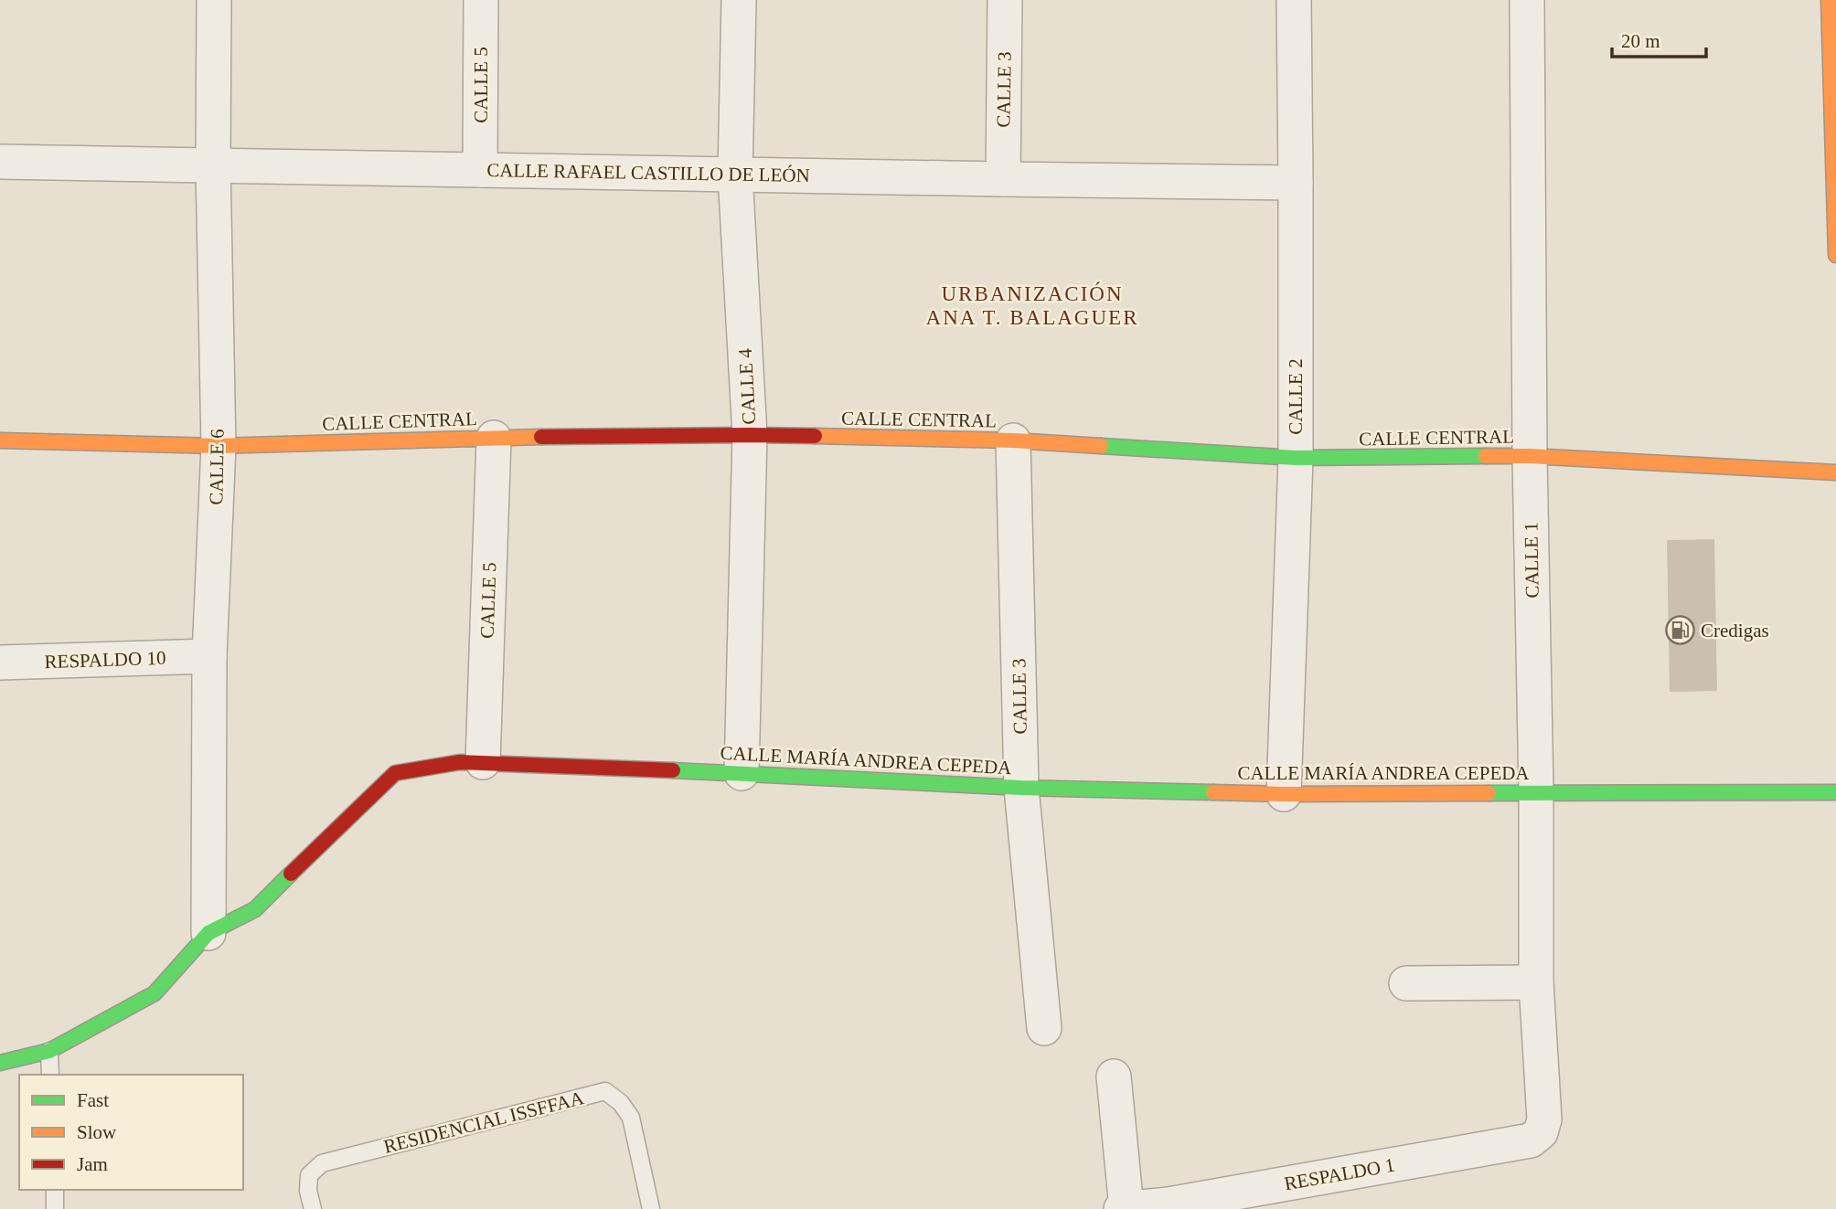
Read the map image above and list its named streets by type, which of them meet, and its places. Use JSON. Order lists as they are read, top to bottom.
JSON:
{
  "streets": {
    "street": [
      "CALLE 5",
      "CALLE 3",
      "CALLE RAFAEL CASTILLO DE LEÓN",
      "CALLE 4",
      "CALLE 2",
      "CALLE CENTRAL",
      "CALLE 6",
      "CALLE 1",
      "RESPALDO 10",
      "CALLE MARÍA ANDREA CEPEDA",
      "RESPALDO 1"
    ],
    "lane": ["RESIDENCIAL ISSFFAA"]
  },
  "crossings": [
    ["CALLE 5", "CALLE RAFAEL CASTILLO DE LEÓN"],
    ["CALLE 5", "CALLE CENTRAL"],
    ["CALLE 5", "CALLE MARÍA ANDREA CEPEDA"],
    ["CALLE 3", "CALLE RAFAEL CASTILLO DE LEÓN"],
    ["CALLE 3", "CALLE CENTRAL"],
    ["CALLE 3", "CALLE MARÍA ANDREA CEPEDA"],
    ["CALLE RAFAEL CASTILLO DE LEÓN", "CALLE 4"],
    ["CALLE RAFAEL CASTILLO DE LEÓN", "CALLE 2"],
    ["CALLE RAFAEL CASTILLO DE LEÓN", "CALLE 6"],
    ["CALLE 4", "CALLE CENTRAL"],
    ["CALLE 4", "CALLE MARÍA ANDREA CEPEDA"],
    ["CALLE 2", "CALLE CENTRAL"],
    ["CALLE 2", "CALLE MARÍA ANDREA CEPEDA"],
    ["CALLE CENTRAL", "CALLE 6"],
    ["CALLE CENTRAL", "CALLE 1"],
    ["CALLE 6", "RESPALDO 10"],
    ["CALLE 6", "CALLE MARÍA ANDREA CEPEDA"],
    ["CALLE 1", "CALLE MARÍA ANDREA CEPEDA"],
    ["CALLE 1", "RESPALDO 1"]
  ],
  "districts": ["URBANIZACIÓN ANA T. BALAGUER"],
  "places": {
    "fuel station": ["Credigas"]
  },
  "legend": ["Fast", "Slow", "Jam"],
  "scale_bar": "20 m"
}
